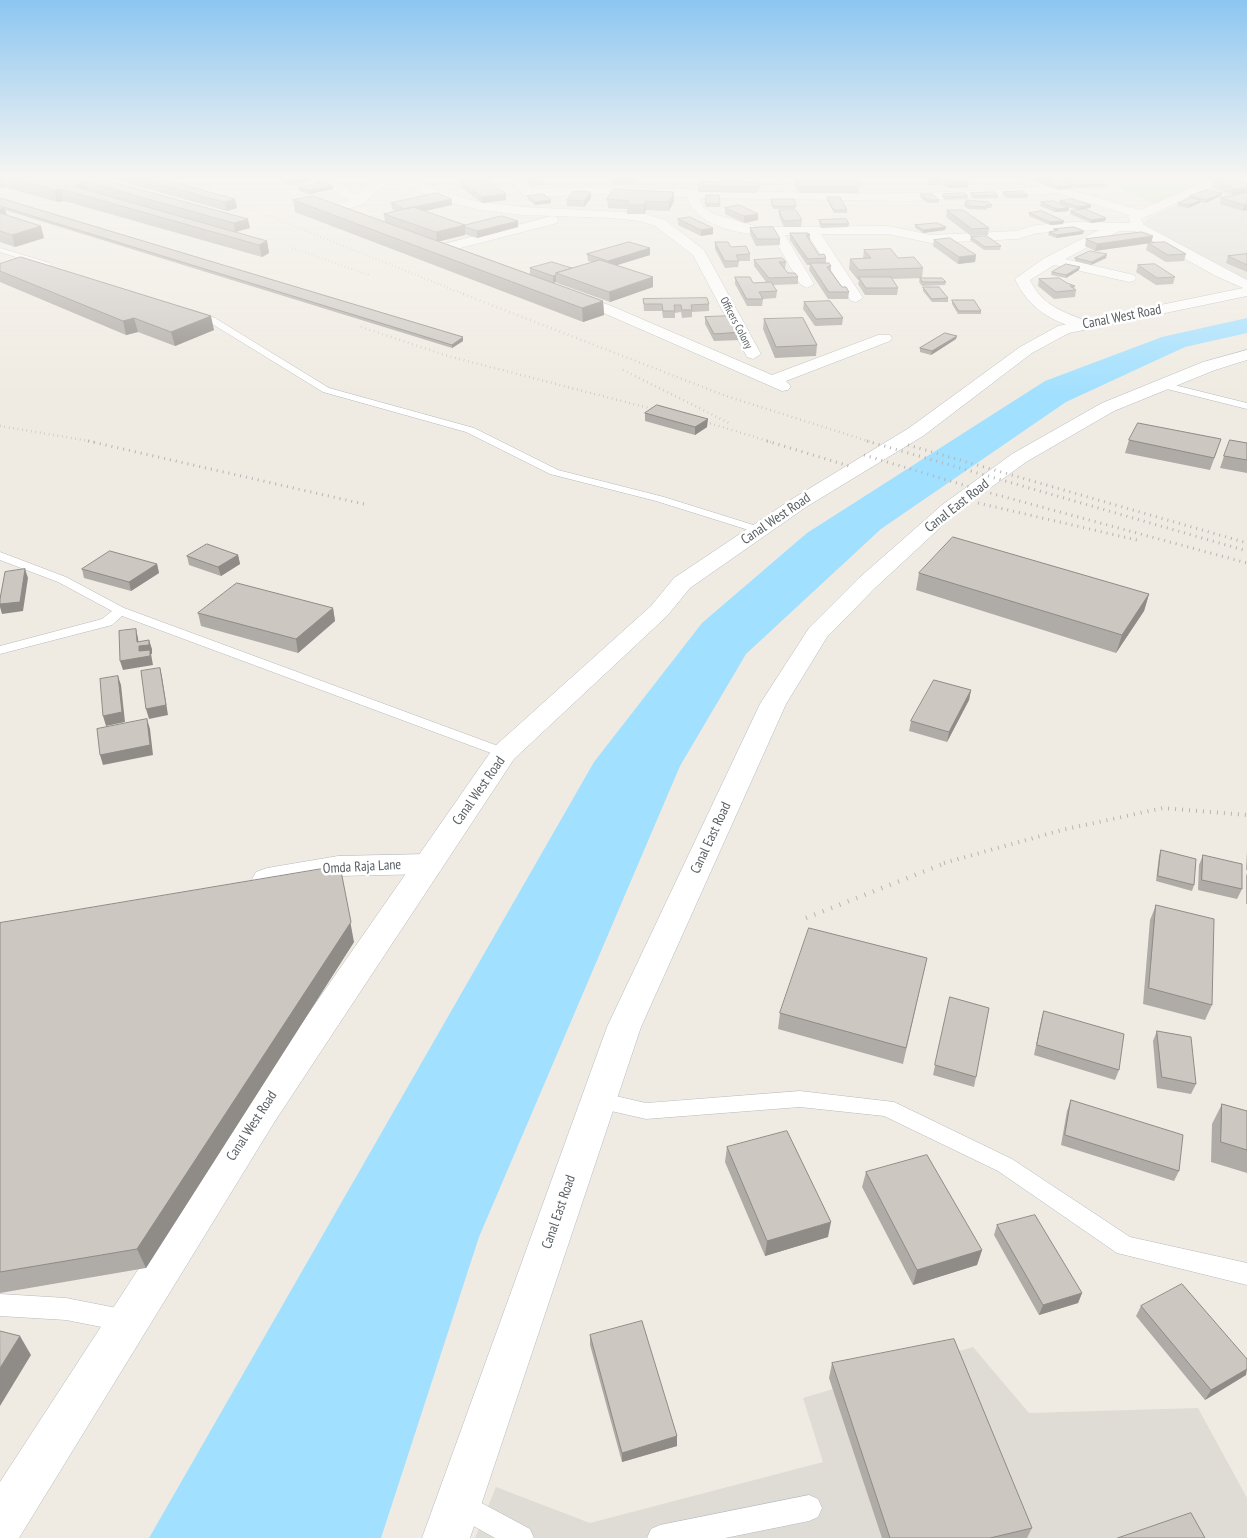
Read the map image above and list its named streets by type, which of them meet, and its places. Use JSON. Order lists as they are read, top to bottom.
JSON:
{
  "streets": {
    "street": [
      "Canal West Road",
      "Officers Colony",
      "Canal East Road",
      "Omda Raja Lane"
    ]
  },
  "crossings": [
    ["Canal West Road", "Omda Raja Lane"]
  ]
}
